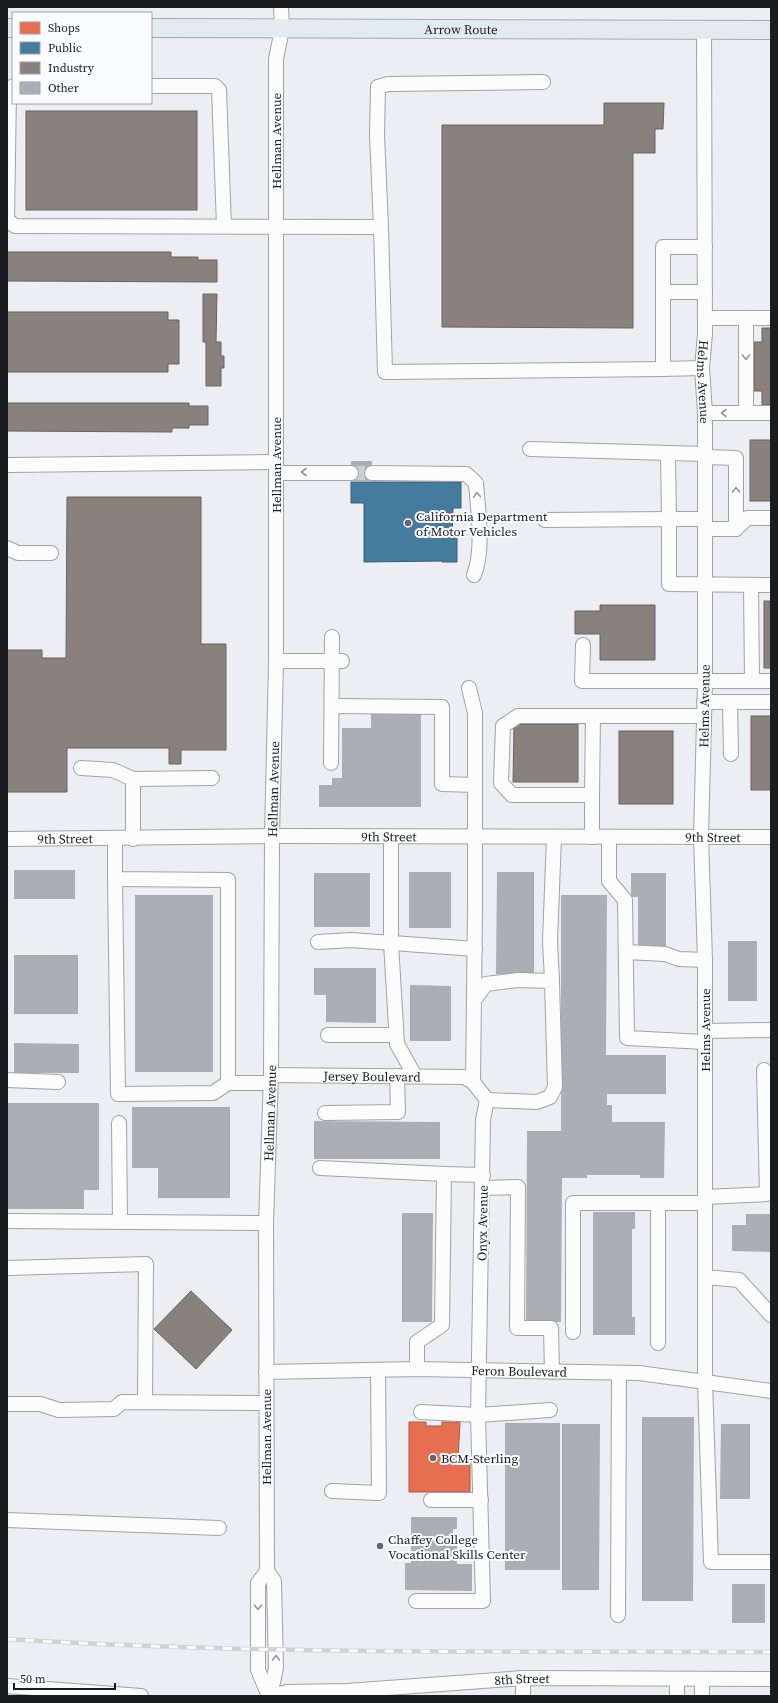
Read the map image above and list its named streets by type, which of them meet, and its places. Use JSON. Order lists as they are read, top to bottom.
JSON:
{
  "streets": {
    "main road": ["Arrow Route"],
    "street": [
      "Hellman Avenue",
      "Helms Avenue",
      "9th Street",
      "Jersey Boulevard",
      "Onyx Avenue",
      "Feron Boulevard",
      "8th Street"
    ]
  },
  "crossings": [
    ["Arrow Route", "Hellman Avenue"],
    ["Arrow Route", "Helms Avenue"],
    ["Hellman Avenue", "9th Street"],
    ["Hellman Avenue", "Jersey Boulevard"],
    ["Hellman Avenue", "Feron Boulevard"],
    ["Helms Avenue", "9th Street"],
    ["Helms Avenue", "Feron Boulevard"],
    ["Onyx Avenue", "Feron Boulevard"]
  ],
  "places": ["California Department of Motor Vehicles", "BCM-Sterling", "Chaffey College Vocational Skills Center"],
  "legend": [
    "Shops",
    "Public",
    "Industry",
    "Other"
  ],
  "scale_bar": "50 m"
}
